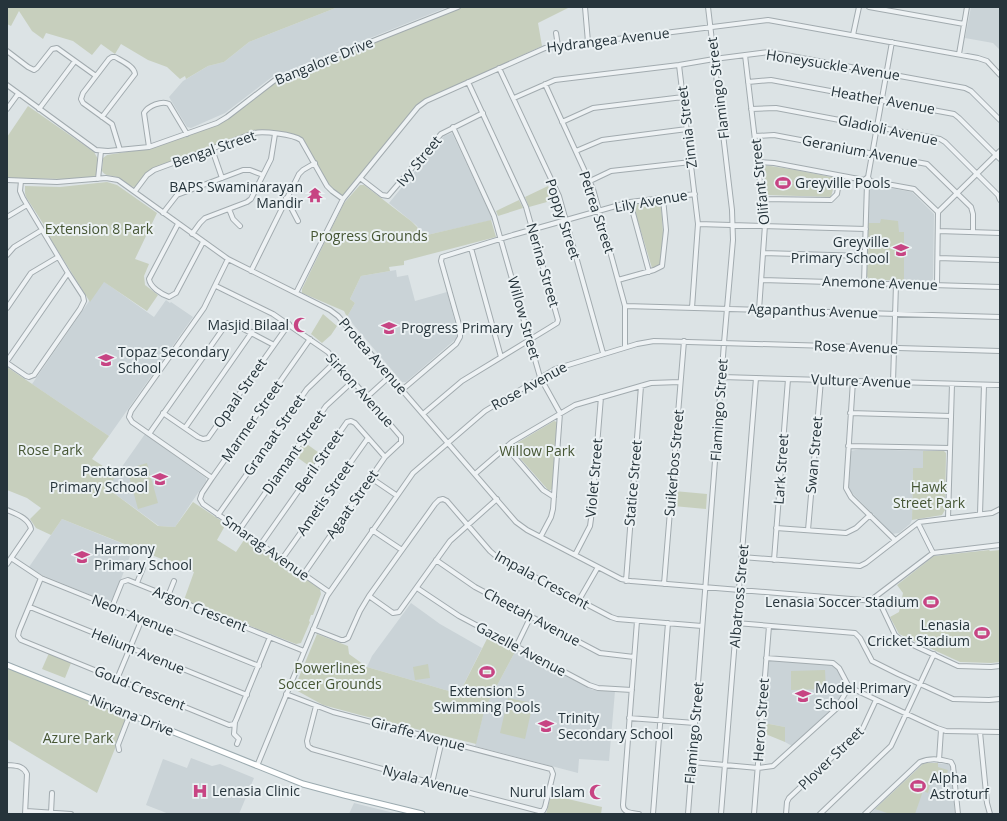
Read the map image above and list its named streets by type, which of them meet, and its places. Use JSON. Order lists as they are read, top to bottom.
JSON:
{
  "streets": {
    "main road": ["Nirvana Drive"],
    "street": [
      "Hydrangea Avenue",
      "Bangalore Drive",
      "Honeysuckle Avenue",
      "Flamingo Street",
      "Heather Avenue",
      "Zinnia Street",
      "Gladioli Avenue",
      "Bengal Street",
      "Geranium Avenue",
      "Ivy Street",
      "Olifant Street",
      "Lily Avenue",
      "Petrea Street",
      "Poppy Street",
      "Nerina Street",
      "Anemone Avenue",
      "Agapanthus Avenue",
      "Willow Street",
      "Rose Avenue",
      "Protea Avenue",
      "Vulture Avenue",
      "Sirkon Avenue",
      "Opaal Street",
      "Marmer Street",
      "Granaat Street",
      "Diamant Street",
      "Swan Street",
      "Beril Street",
      "Suikerbos Street",
      "Lark Street",
      "Violet Street",
      "Statice Street",
      "Ametis Street",
      "Agaat Street",
      "Smarag Avenue",
      "Impala Crescent",
      "Albatross Street",
      "Argon Crescent",
      "Neon Avenue",
      "Cheetah Avenue",
      "Gazelle Avenue",
      "Helium Avenue",
      "Goud Crescent",
      "Heron Street",
      "Giraffe Avenue",
      "Plover Street",
      "Nyala Avenue"
    ]
  },
  "crossings": [
    ["Hydrangea Avenue", "Flamingo Street"],
    ["Hydrangea Avenue", "Bengal Street"],
    ["Hydrangea Avenue", "Ivy Street"],
    ["Hydrangea Avenue", "Poppy Street"],
    ["Hydrangea Avenue", "Nerina Street"],
    ["Hydrangea Avenue", "Protea Avenue"],
    ["Honeysuckle Avenue", "Flamingo Street"],
    ["Honeysuckle Avenue", "Zinnia Street"],
    ["Honeysuckle Avenue", "Olifant Street"],
    ["Honeysuckle Avenue", "Petrea Street"],
    ["Honeysuckle Avenue", "Poppy Street"],
    ["Flamingo Street", "Agapanthus Avenue"],
    ["Flamingo Street", "Rose Avenue"],
    ["Flamingo Street", "Protea Avenue"],
    ["Flamingo Street", "Vulture Avenue"],
    ["Flamingo Street", "Impala Crescent"],
    ["Heather Avenue", "Olifant Street"],
    ["Zinnia Street", "Lily Avenue"],
    ["Zinnia Street", "Agapanthus Avenue"],
    ["Gladioli Avenue", "Olifant Street"],
    ["Bengal Street", "Protea Avenue"],
    ["Geranium Avenue", "Olifant Street"],
    ["Ivy Street", "Nerina Street"],
    ["Ivy Street", "Willow Street"],
    ["Olifant Street", "Anemone Avenue"],
    ["Olifant Street", "Agapanthus Avenue"],
    ["Lily Avenue", "Petrea Street"],
    ["Lily Avenue", "Poppy Street"],
    ["Lily Avenue", "Nerina Street"],
    ["Lily Avenue", "Willow Street"],
    ["Lily Avenue", "Protea Avenue"],
    ["Petrea Street", "Agapanthus Avenue"],
    ["Petrea Street", "Rose Avenue"],
    ["Poppy Street", "Rose Avenue"],
    ["Nerina Street", "Willow Street"],
    ["Nerina Street", "Protea Avenue"],
    ["Willow Street", "Rose Avenue"],
    ["Rose Avenue", "Protea Avenue"],
    ["Rose Avenue", "Suikerbos Street"],
    ["Rose Avenue", "Smarag Avenue"],
    ["Rose Avenue", "Impala Crescent"],
    ["Rose Avenue", "Argon Crescent"],
    ["Rose Avenue", "Nirvana Drive"],
    ["Rose Avenue", "Giraffe Avenue"],
    ["Protea Avenue", "Suikerbos Street"],
    ["Protea Avenue", "Violet Street"],
    ["Protea Avenue", "Statice Street"],
    ["Protea Avenue", "Albatross Street"],
    ["Vulture Avenue", "Swan Street"],
    ["Vulture Avenue", "Lark Street"],
    ["Vulture Avenue", "Albatross Street"],
    ["Sirkon Avenue", "Opaal Street"],
    ["Sirkon Avenue", "Marmer Street"],
    ["Sirkon Avenue", "Granaat Street"],
    ["Sirkon Avenue", "Diamant Street"],
    ["Sirkon Avenue", "Agaat Street"],
    ["Marmer Street", "Smarag Avenue"],
    ["Granaat Street", "Smarag Avenue"],
    ["Diamant Street", "Smarag Avenue"],
    ["Beril Street", "Ametis Street"],
    ["Beril Street", "Agaat Street"],
    ["Beril Street", "Smarag Avenue"],
    ["Ametis Street", "Smarag Avenue"],
    ["Agaat Street", "Smarag Avenue"],
    ["Argon Crescent", "Neon Avenue"],
    ["Neon Avenue", "Goud Crescent"],
    ["Helium Avenue", "Goud Crescent"],
    ["Giraffe Avenue", "Nyala Avenue"]
  ],
  "parks": [
    "Extension 8 Park",
    "Progress Grounds",
    "Rose Park",
    "Willow Park",
    "Hawk Street Park",
    "Powerlines Soccer Grounds",
    "Azure Park"
  ],
  "places": {
    "sports": [
      "Greyville Pools",
      "Lenasia Soccer Stadium",
      "Lenasia Cricket Stadium",
      "Extension 5 Swimming Pools",
      "Alpha Astroturf"
    ],
    "temple": ["BAPS Swaminarayan Mandir"],
    "school or university": [
      "Greyville Primary School",
      "Progress Primary",
      "Topaz Secondary School",
      "Pentarosa Primary School",
      "Harmony Primary School",
      "Model Primary School",
      "Trinity Secondary School"
    ],
    "mosque": ["Masjid Bilaal", "Nurul Islam"],
    "hospital": ["Lenasia Clinic"]
  }
}
